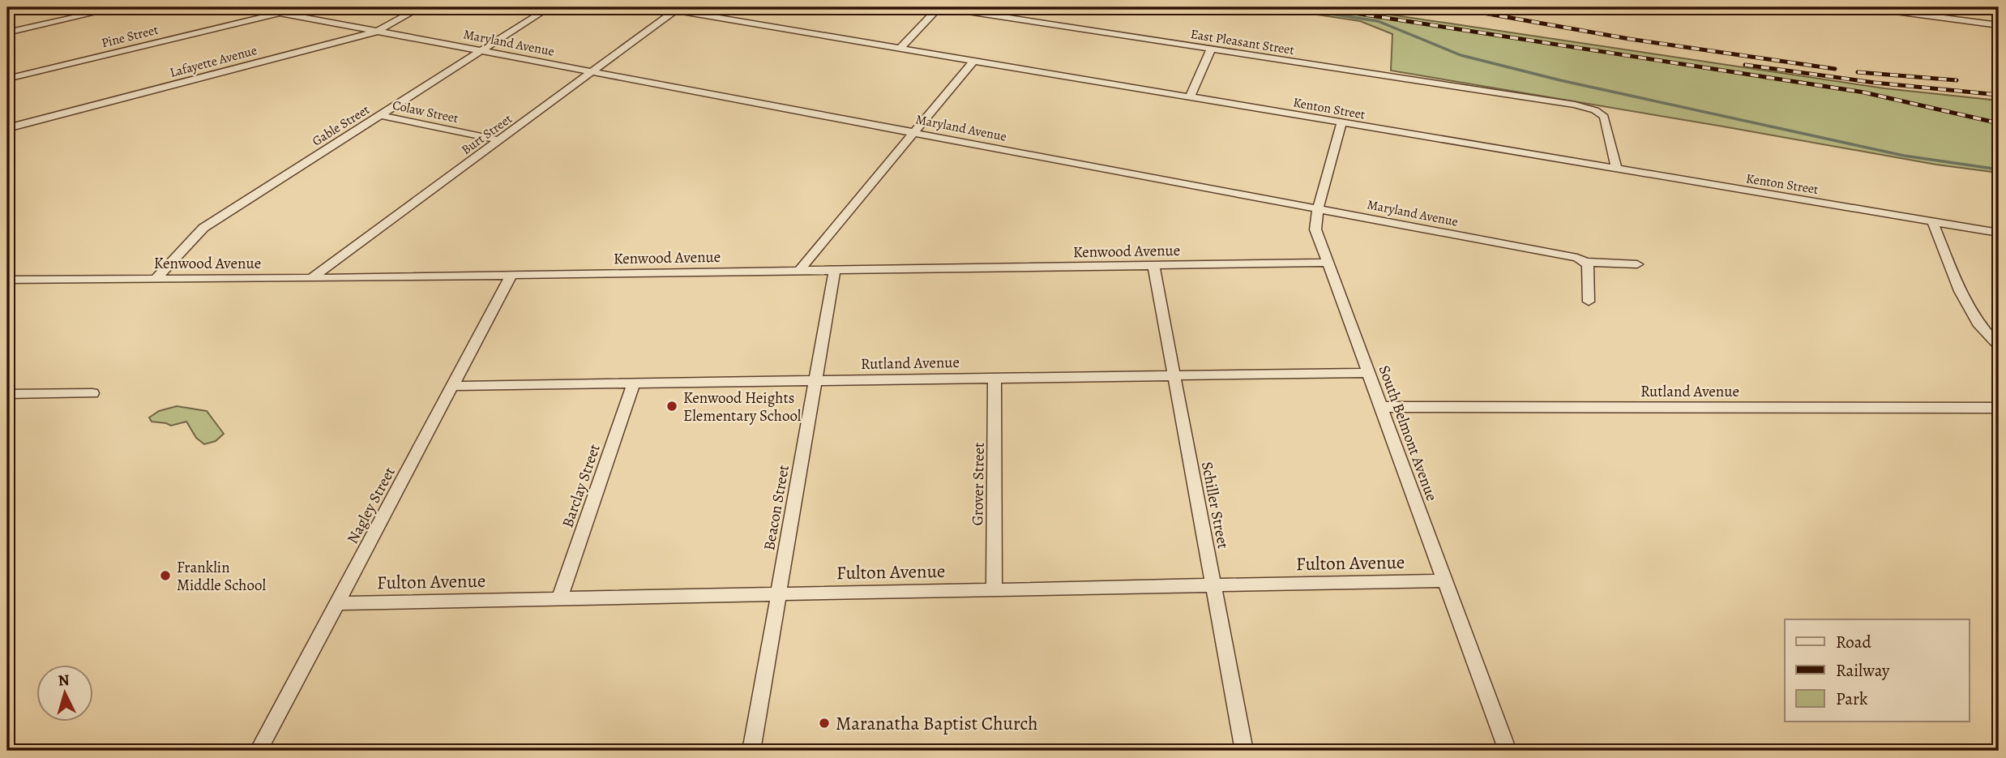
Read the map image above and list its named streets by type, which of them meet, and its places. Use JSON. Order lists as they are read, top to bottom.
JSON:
{
  "streets": {
    "street": [
      "Pine Street",
      "East Pleasant Street",
      "Maryland Avenue",
      "Lafayette Avenue",
      "Kenton Street",
      "Colaw Street",
      "Gable Street",
      "Burt Street",
      "Kenwood Avenue",
      "Rutland Avenue",
      "South Belmont Avenue",
      "Grover Street",
      "Barclay Street",
      "Nagley Street",
      "Schiller Street",
      "Beacon Street",
      "Fulton Avenue"
    ]
  },
  "crossings": [
    ["Pine Street", "Maryland Avenue"],
    ["East Pleasant Street", "Kenton Street"],
    ["Maryland Avenue", "Lafayette Avenue"],
    ["Maryland Avenue", "Gable Street"],
    ["Maryland Avenue", "Burt Street"],
    ["Maryland Avenue", "South Belmont Avenue"],
    ["Kenton Street", "Burt Street"],
    ["Kenton Street", "South Belmont Avenue"],
    ["Colaw Street", "Gable Street"],
    ["Colaw Street", "Burt Street"],
    ["Gable Street", "Kenwood Avenue"],
    ["Burt Street", "Kenwood Avenue"],
    ["Kenwood Avenue", "South Belmont Avenue"],
    ["Kenwood Avenue", "Nagley Street"],
    ["Kenwood Avenue", "Schiller Street"],
    ["Kenwood Avenue", "Beacon Street"],
    ["Rutland Avenue", "South Belmont Avenue"],
    ["Rutland Avenue", "Grover Street"],
    ["Rutland Avenue", "Barclay Street"],
    ["Rutland Avenue", "Nagley Street"],
    ["Rutland Avenue", "Schiller Street"],
    ["Rutland Avenue", "Beacon Street"],
    ["South Belmont Avenue", "Fulton Avenue"],
    ["Grover Street", "Fulton Avenue"],
    ["Barclay Street", "Fulton Avenue"],
    ["Nagley Street", "Fulton Avenue"],
    ["Schiller Street", "Fulton Avenue"],
    ["Beacon Street", "Fulton Avenue"]
  ],
  "places": ["Kenwood Heights Elementary School", "Franklin Middle School", "Maranatha Baptist Church"],
  "legend": ["Road", "Railway", "Park"],
  "north": "top"
}
